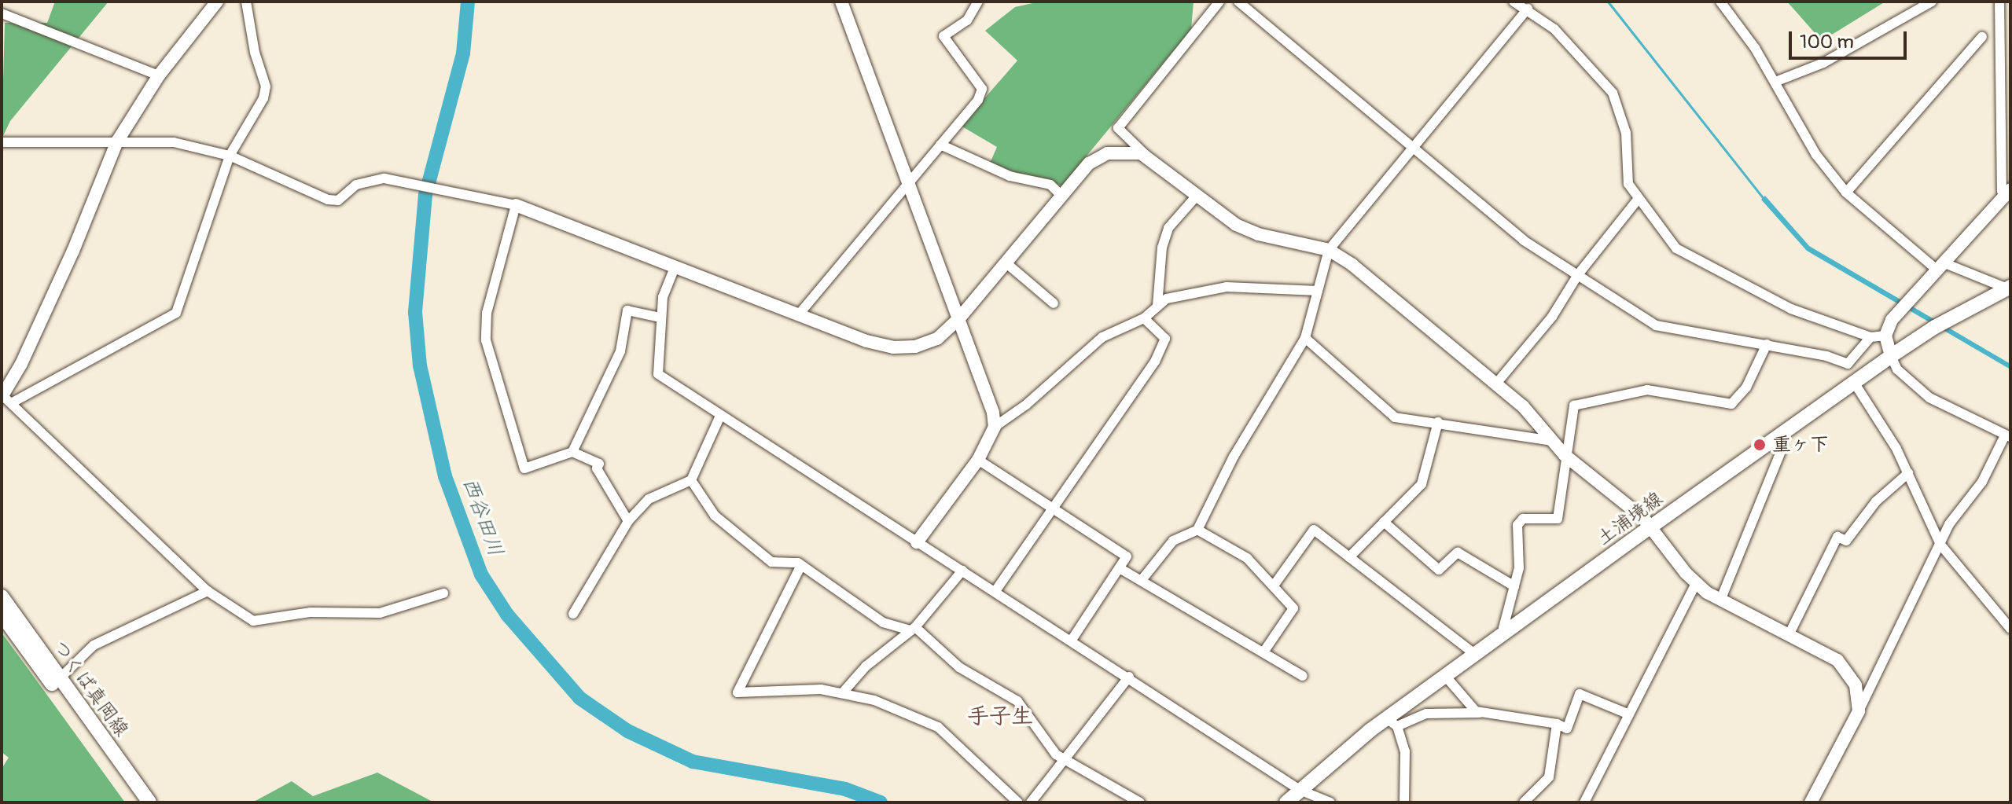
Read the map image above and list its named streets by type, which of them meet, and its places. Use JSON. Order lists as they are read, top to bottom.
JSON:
{
  "streets": {
    "main road": ["土浦境線", "つくば真岡線"]
  },
  "districts": ["手子生"],
  "water": ["西谷田川"],
  "places": ["重ヶ下"],
  "scale_bar": "100 m"
}
